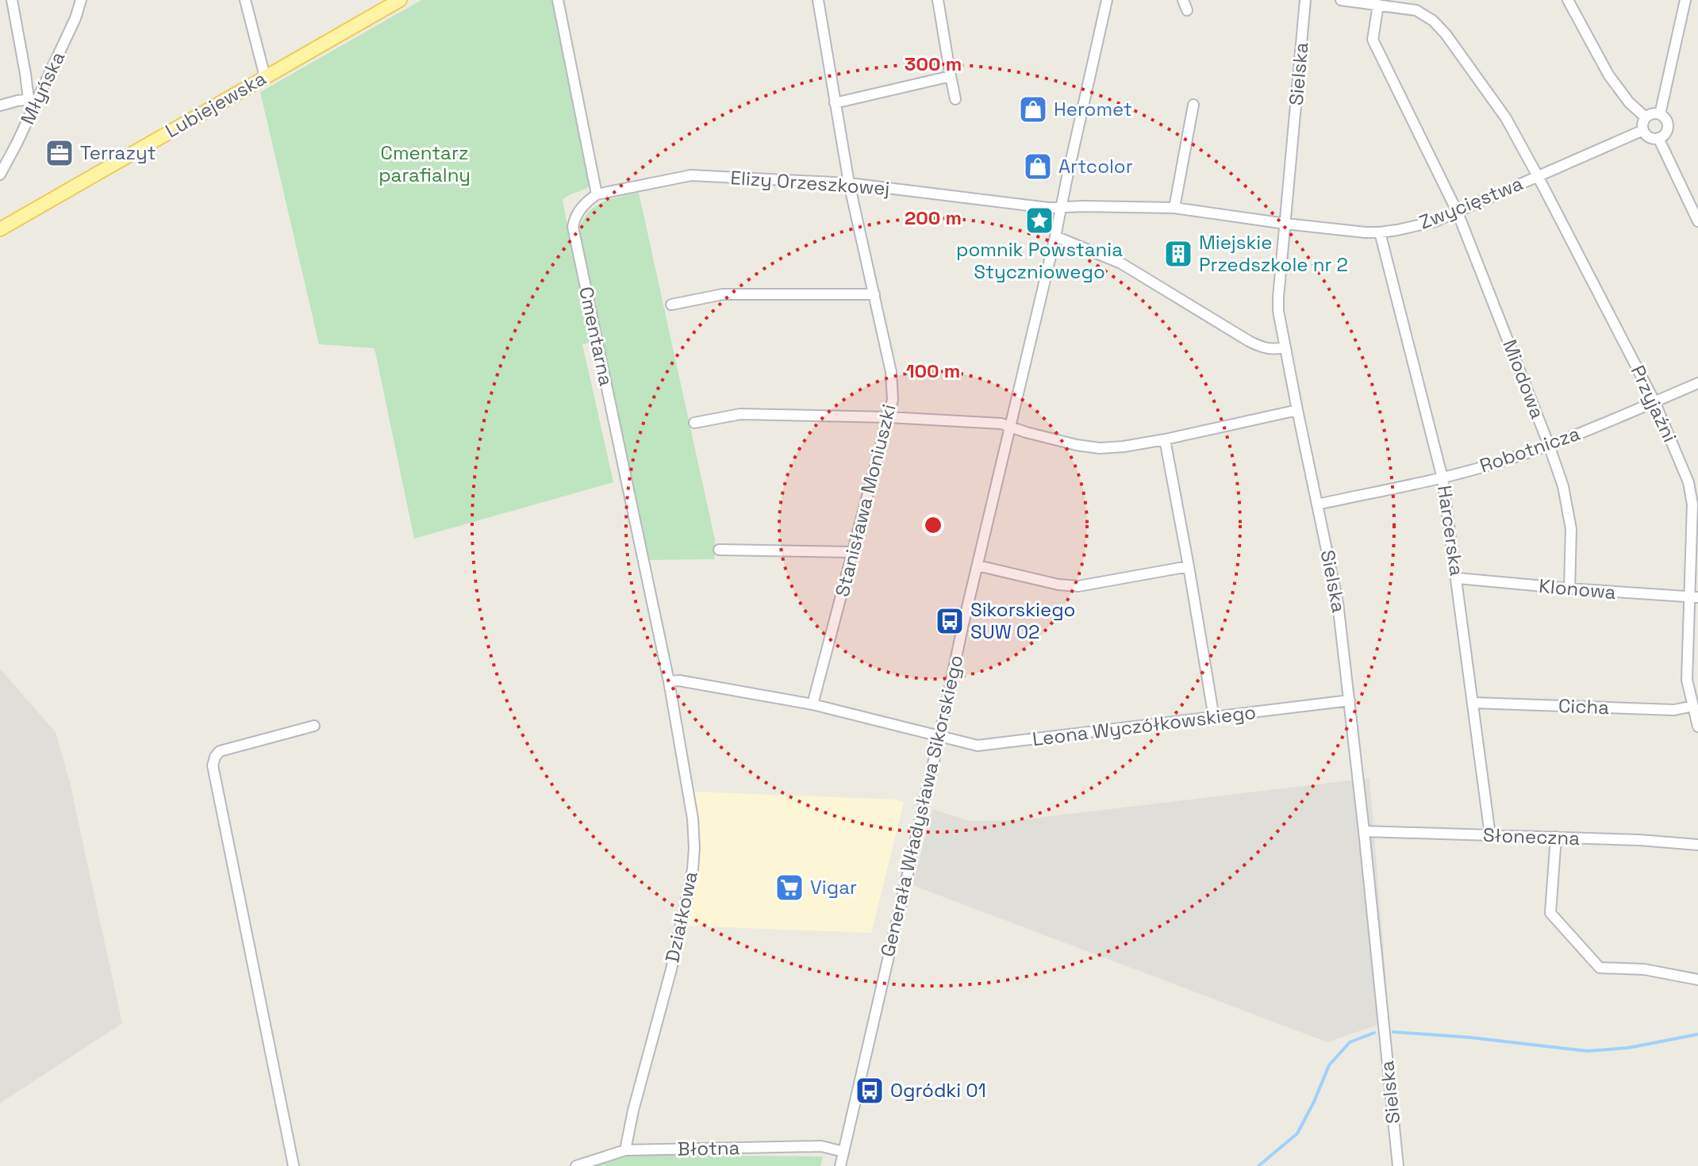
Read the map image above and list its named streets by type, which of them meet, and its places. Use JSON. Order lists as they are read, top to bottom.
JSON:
{
  "streets": {
    "main road": ["Lubiejewska"],
    "street": [
      "Sielska",
      "Młyńska",
      "Elizy Orzeszkowej",
      "Zwycięstwa",
      "Cmentarna",
      "Miodowa",
      "Przyjaźni",
      "Robotnicza",
      "Stanisława Moniuszki",
      "Harcerska",
      "Klonowa",
      "Cicha",
      "Leona Wyczółkowskiego",
      "Generała Władysława Sikorskiego",
      "Słoneczna",
      "Działkowa",
      "Błotna"
    ]
  },
  "crossings": [
    ["Sielska", "Zwycięstwa"],
    ["Sielska", "Robotnicza"],
    ["Sielska", "Leona Wyczółkowskiego"],
    ["Sielska", "Słoneczna"],
    ["Elizy Orzeszkowej", "Zwycięstwa"],
    ["Elizy Orzeszkowej", "Cmentarna"],
    ["Elizy Orzeszkowej", "Stanisława Moniuszki"],
    ["Elizy Orzeszkowej", "Generała Władysława Sikorskiego"],
    ["Zwycięstwa", "Miodowa"],
    ["Zwycięstwa", "Przyjaźni"],
    ["Zwycięstwa", "Harcerska"],
    ["Zwycięstwa", "Generała Władysława Sikorskiego"],
    ["Cmentarna", "Leona Wyczółkowskiego"],
    ["Cmentarna", "Działkowa"],
    ["Miodowa", "Przyjaźni"],
    ["Miodowa", "Robotnicza"],
    ["Miodowa", "Klonowa"],
    ["Przyjaźni", "Robotnicza"],
    ["Przyjaźni", "Klonowa"],
    ["Przyjaźni", "Cicha"],
    ["Robotnicza", "Harcerska"],
    ["Stanisława Moniuszki", "Leona Wyczółkowskiego"],
    ["Harcerska", "Klonowa"],
    ["Harcerska", "Cicha"],
    ["Harcerska", "Słoneczna"],
    ["Leona Wyczółkowskiego", "Generała Władysława Sikorskiego"],
    ["Leona Wyczółkowskiego", "Działkowa"],
    ["Generała Władysława Sikorskiego", "Błotna"],
    ["Działkowa", "Błotna"]
  ],
  "parks": ["Cmentarz parafialny"],
  "places": {
    "shop": ["Heromet", "Artcolor"],
    "office": ["Terrazyt"],
    "place": ["pomnik Powstania Styczniowego"],
    "building": ["Miejskie Przedszkole nr 2"],
    "bus stop": ["Sikorskiego SUW 02", "Ogródki 01"],
    "supermarket": ["Vigar"]
  },
  "rings": ["300 m", "200 m", "100 m"]
}
